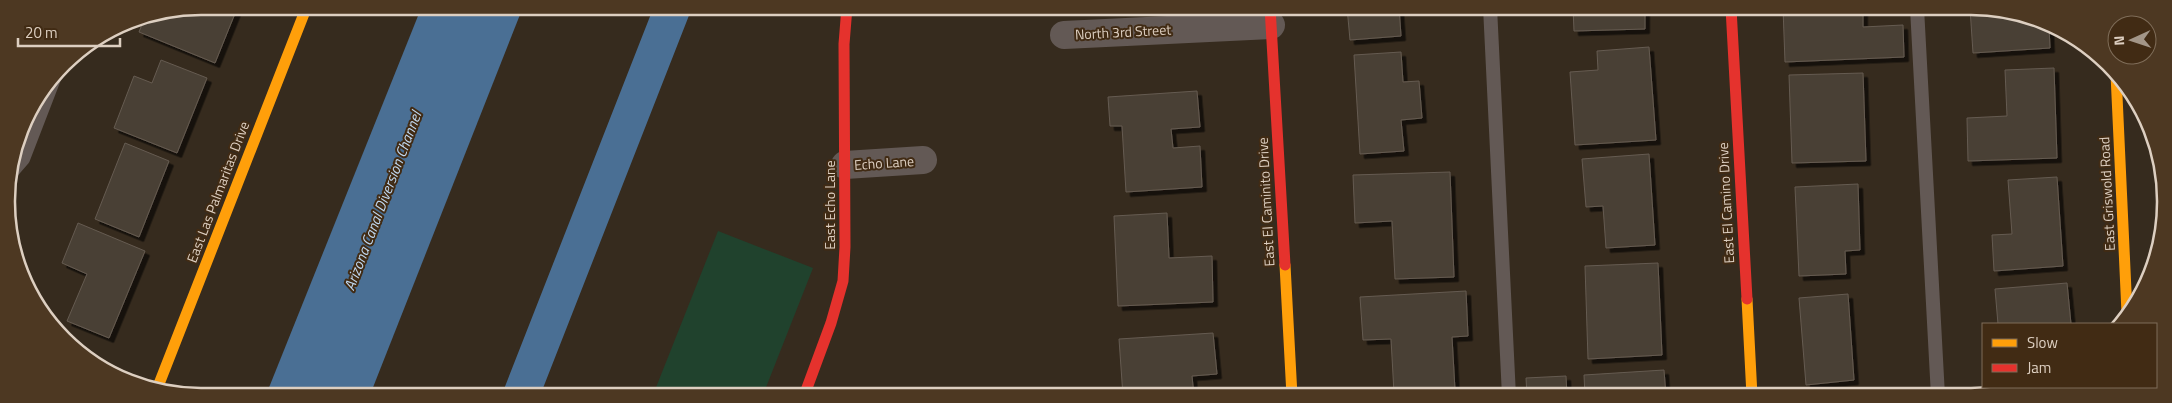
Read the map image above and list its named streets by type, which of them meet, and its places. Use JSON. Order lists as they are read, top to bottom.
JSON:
{
  "streets": {
    "street": [
      "North 3rd Street",
      "Echo Lane",
      "East Las Palmaritas Drive",
      "East Griswold Road",
      "East El Caminito Drive",
      "East El Camino Drive",
      "East Echo Lane"
    ]
  },
  "crossings": [
    ["North 3rd Street", "East El Caminito Drive"],
    ["Echo Lane", "East Echo Lane"]
  ],
  "water": ["Arizona Canal Diversion Channel"],
  "legend": ["Slow", "Jam"],
  "scale_bar": "20 m",
  "north": "left"
}
